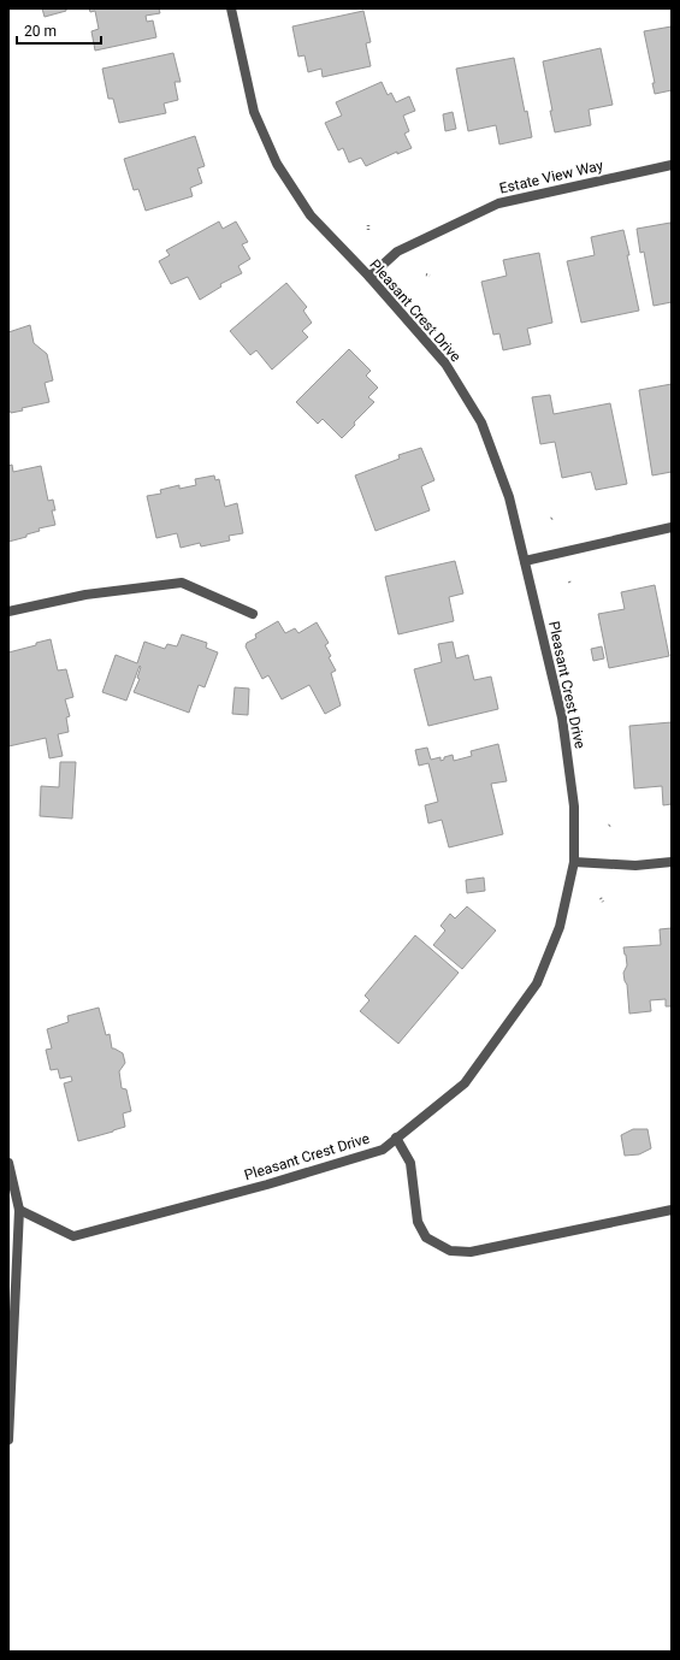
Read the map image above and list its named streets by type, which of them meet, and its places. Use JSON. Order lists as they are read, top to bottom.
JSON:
{
  "streets": {
    "street": ["Estate View Way", "Pleasant Crest Drive"]
  },
  "crossings": [
    ["Estate View Way", "Pleasant Crest Drive"]
  ],
  "scale_bar": "20 m"
}
